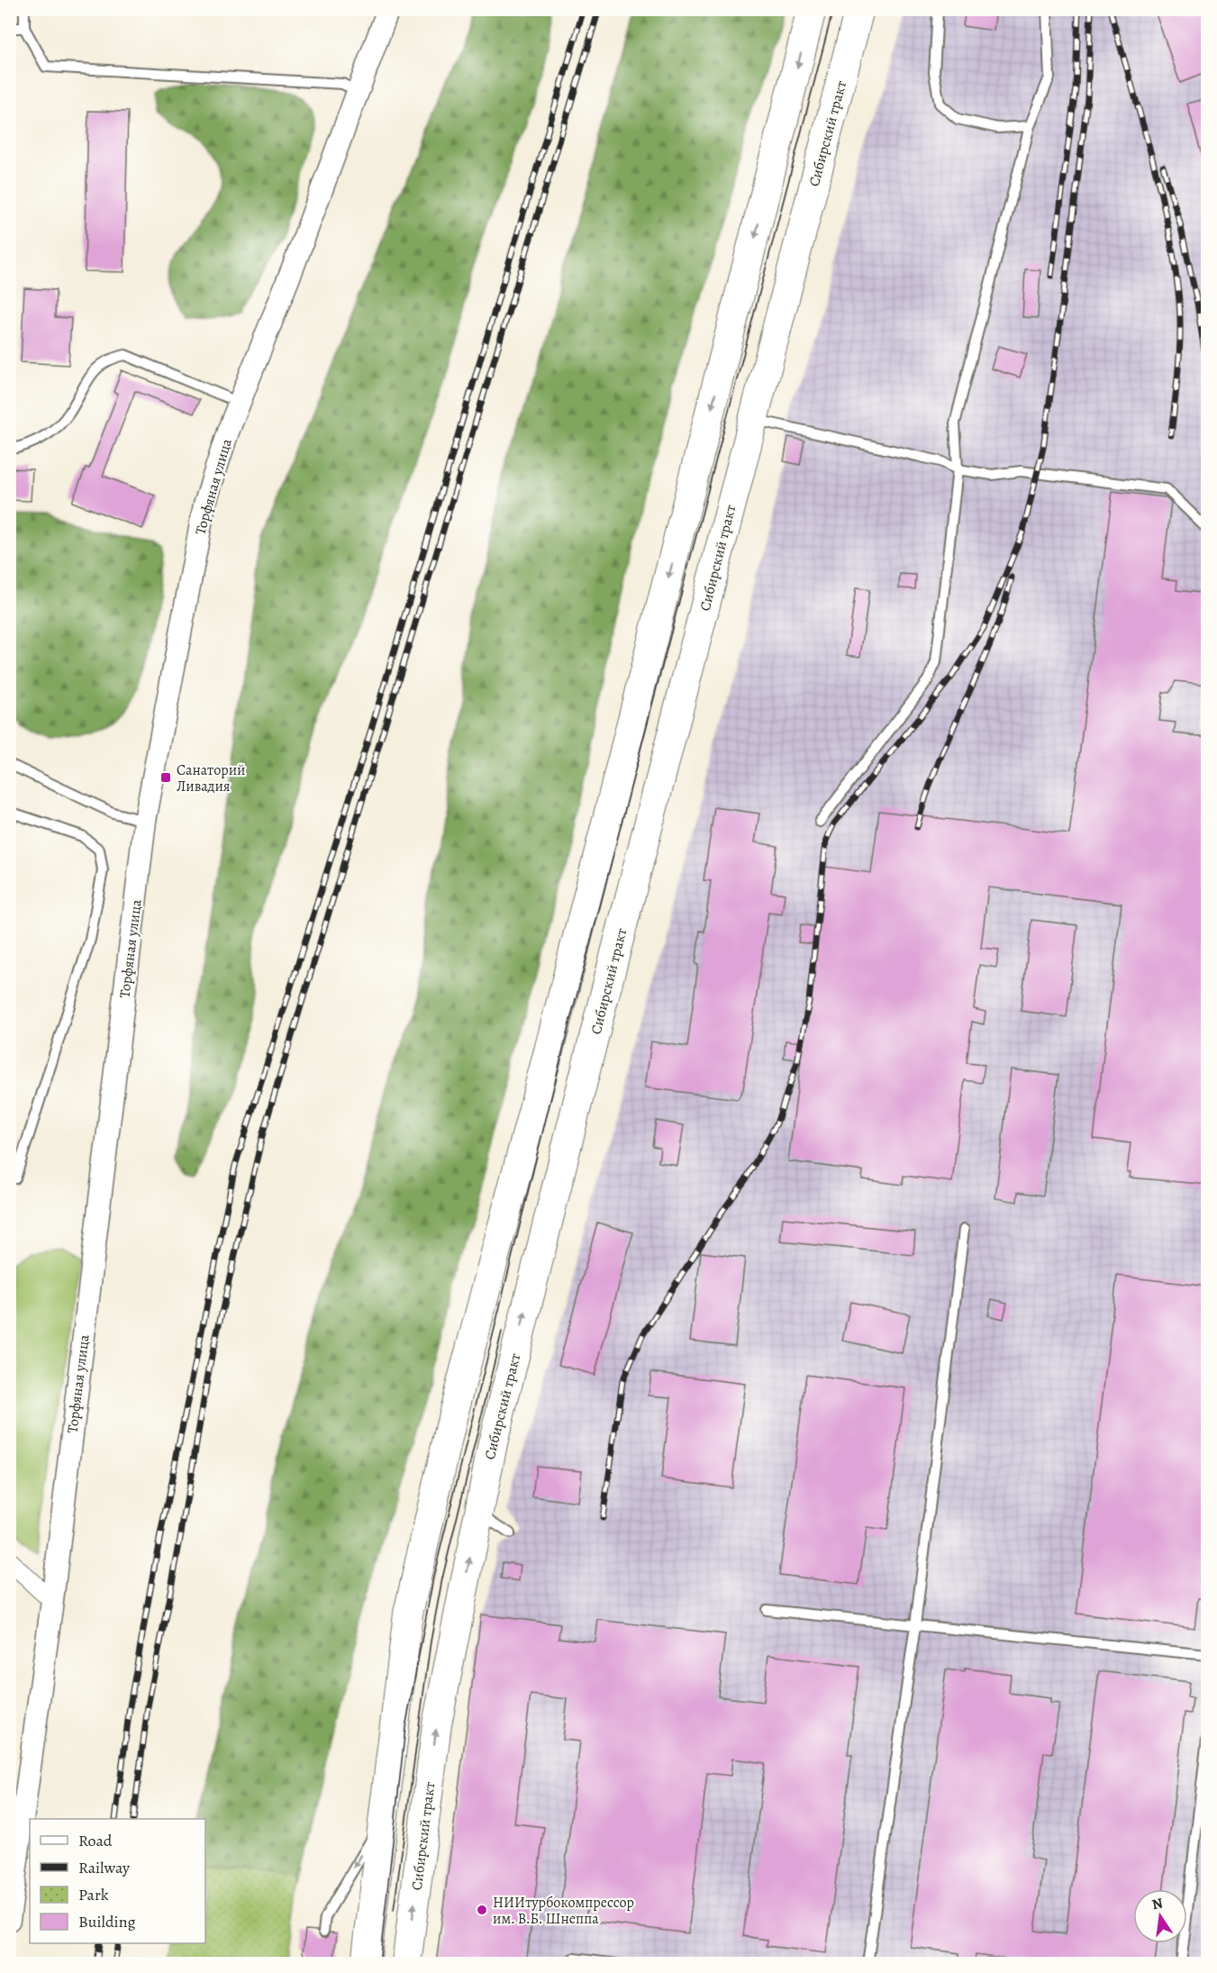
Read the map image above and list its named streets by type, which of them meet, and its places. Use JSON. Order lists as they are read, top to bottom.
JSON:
{
  "streets": {
    "main road": ["Сибирский тракт"],
    "street": ["Торфяная улица"]
  },
  "places": {
    "transit": ["Санаторий Ливадия"],
    "other": ["НИИтурбокомпрессор им. В.Б. Шнеппа"]
  },
  "legend": [
    "Road",
    "Railway",
    "Park",
    "Building"
  ],
  "north": "top"
}
